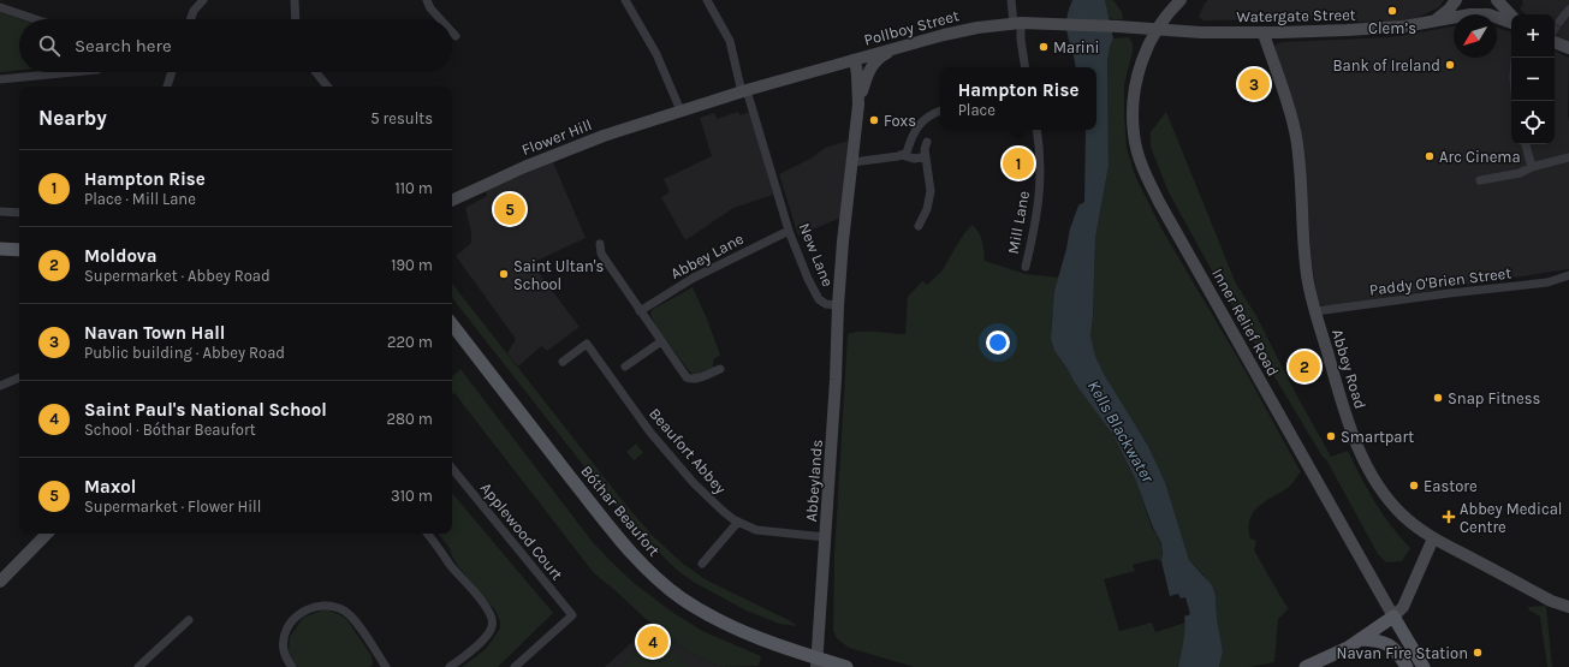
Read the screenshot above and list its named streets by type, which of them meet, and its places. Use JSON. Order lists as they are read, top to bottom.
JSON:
{
  "streets": {
    "main road": [
      "Watergate Street",
      "Pollboy Street",
      "Flower Hill",
      "New Lane",
      "Inner Relief Road",
      "Abbey Road",
      "Abbeylands",
      "Bóthar Beaufort"
    ],
    "street": [
      "Mill Lane",
      "Abbey Lane",
      "Paddy O'Brien Street",
      "Beaufort Abbey",
      "Applewood Court"
    ]
  },
  "crossings": [
    ["Watergate Street", "Pollboy Street"],
    ["Watergate Street", "Inner Relief Road"],
    ["Watergate Street", "Abbey Road"],
    ["Pollboy Street", "Flower Hill"],
    ["Pollboy Street", "New Lane"],
    ["Pollboy Street", "Inner Relief Road"],
    ["New Lane", "Abbey Lane"],
    ["New Lane", "Abbeylands"],
    ["Paddy O'Brien Street", "Abbey Road"],
    ["Beaufort Abbey", "Abbeylands"],
    ["Abbeylands", "Bóthar Beaufort"]
  ],
  "water": ["Kells Blackwater"],
  "places": {
    "other": [
      "Clem’s",
      "Marini",
      "Bank of Ireland",
      "Foxs",
      "Arc Cinema",
      "Saint Ultan's School",
      "Snap Fitness",
      "Smartpart",
      "Eastore",
      "Navan Fire Station"
    ],
    "health": ["Abbey Medical Centre"]
  },
  "north": "bottom left",
  "page": {
    "map_buttons": ["+", "−"],
    "search": "Search here",
    "pins": [
      "3",
      "1",
      "5",
      "2",
      "4"
    ],
    "popup": ["Hampton Rise", "Place"],
    "heading": ["Nearby", "5 results"],
    "list": [
      {
        "mark": "1",
        "name": "Hampton Rise",
        "note": "Place · Mill Lane",
        "value": "110 m"
      },
      {
        "mark": "2",
        "name": "Moldova",
        "note": "Supermarket · Abbey Road",
        "value": "190 m"
      },
      {
        "mark": "3",
        "name": "Navan Town Hall",
        "note": "Public building · Abbey Road",
        "value": "220 m"
      },
      {
        "mark": "4",
        "name": "Saint Paul's National School",
        "note": "School · Bóthar Beaufort",
        "value": "280 m"
      },
      {
        "mark": "5",
        "name": "Maxol",
        "note": "Supermarket · Flower Hill",
        "value": "310 m"
      }
    ]
  }
}
